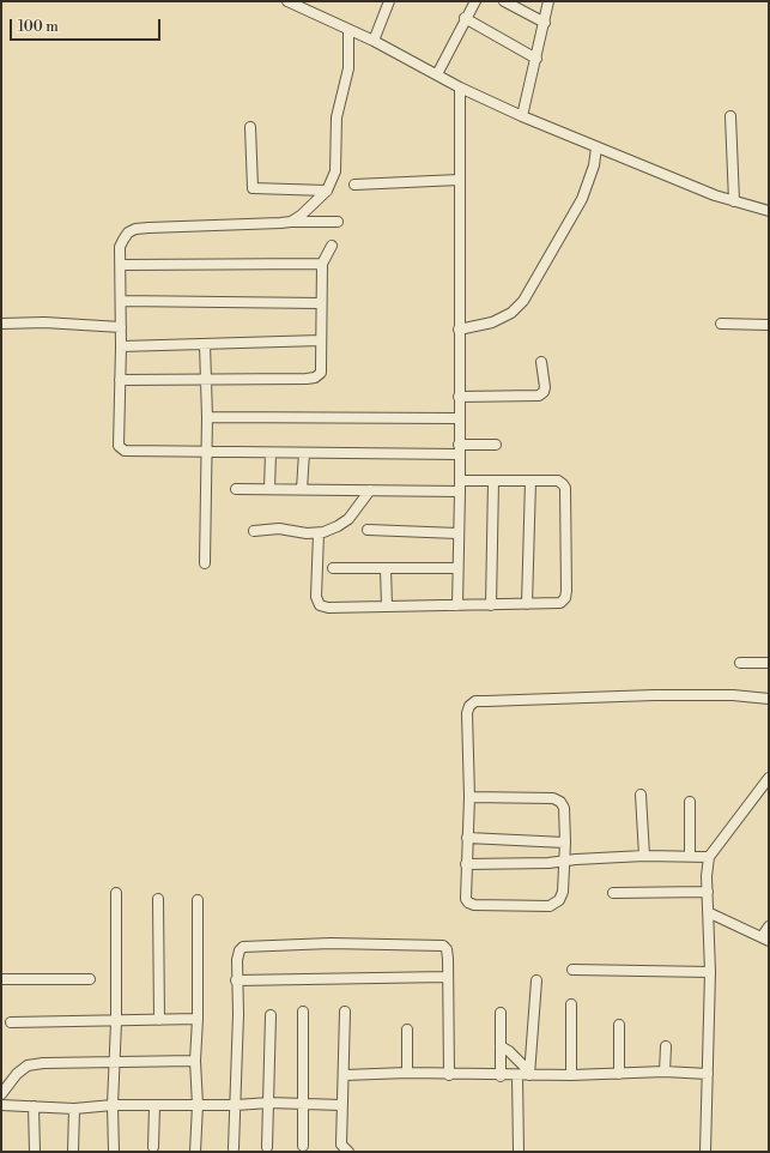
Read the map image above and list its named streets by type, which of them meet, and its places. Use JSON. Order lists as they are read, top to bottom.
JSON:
{
  "scale_bar": "100 m"
}
